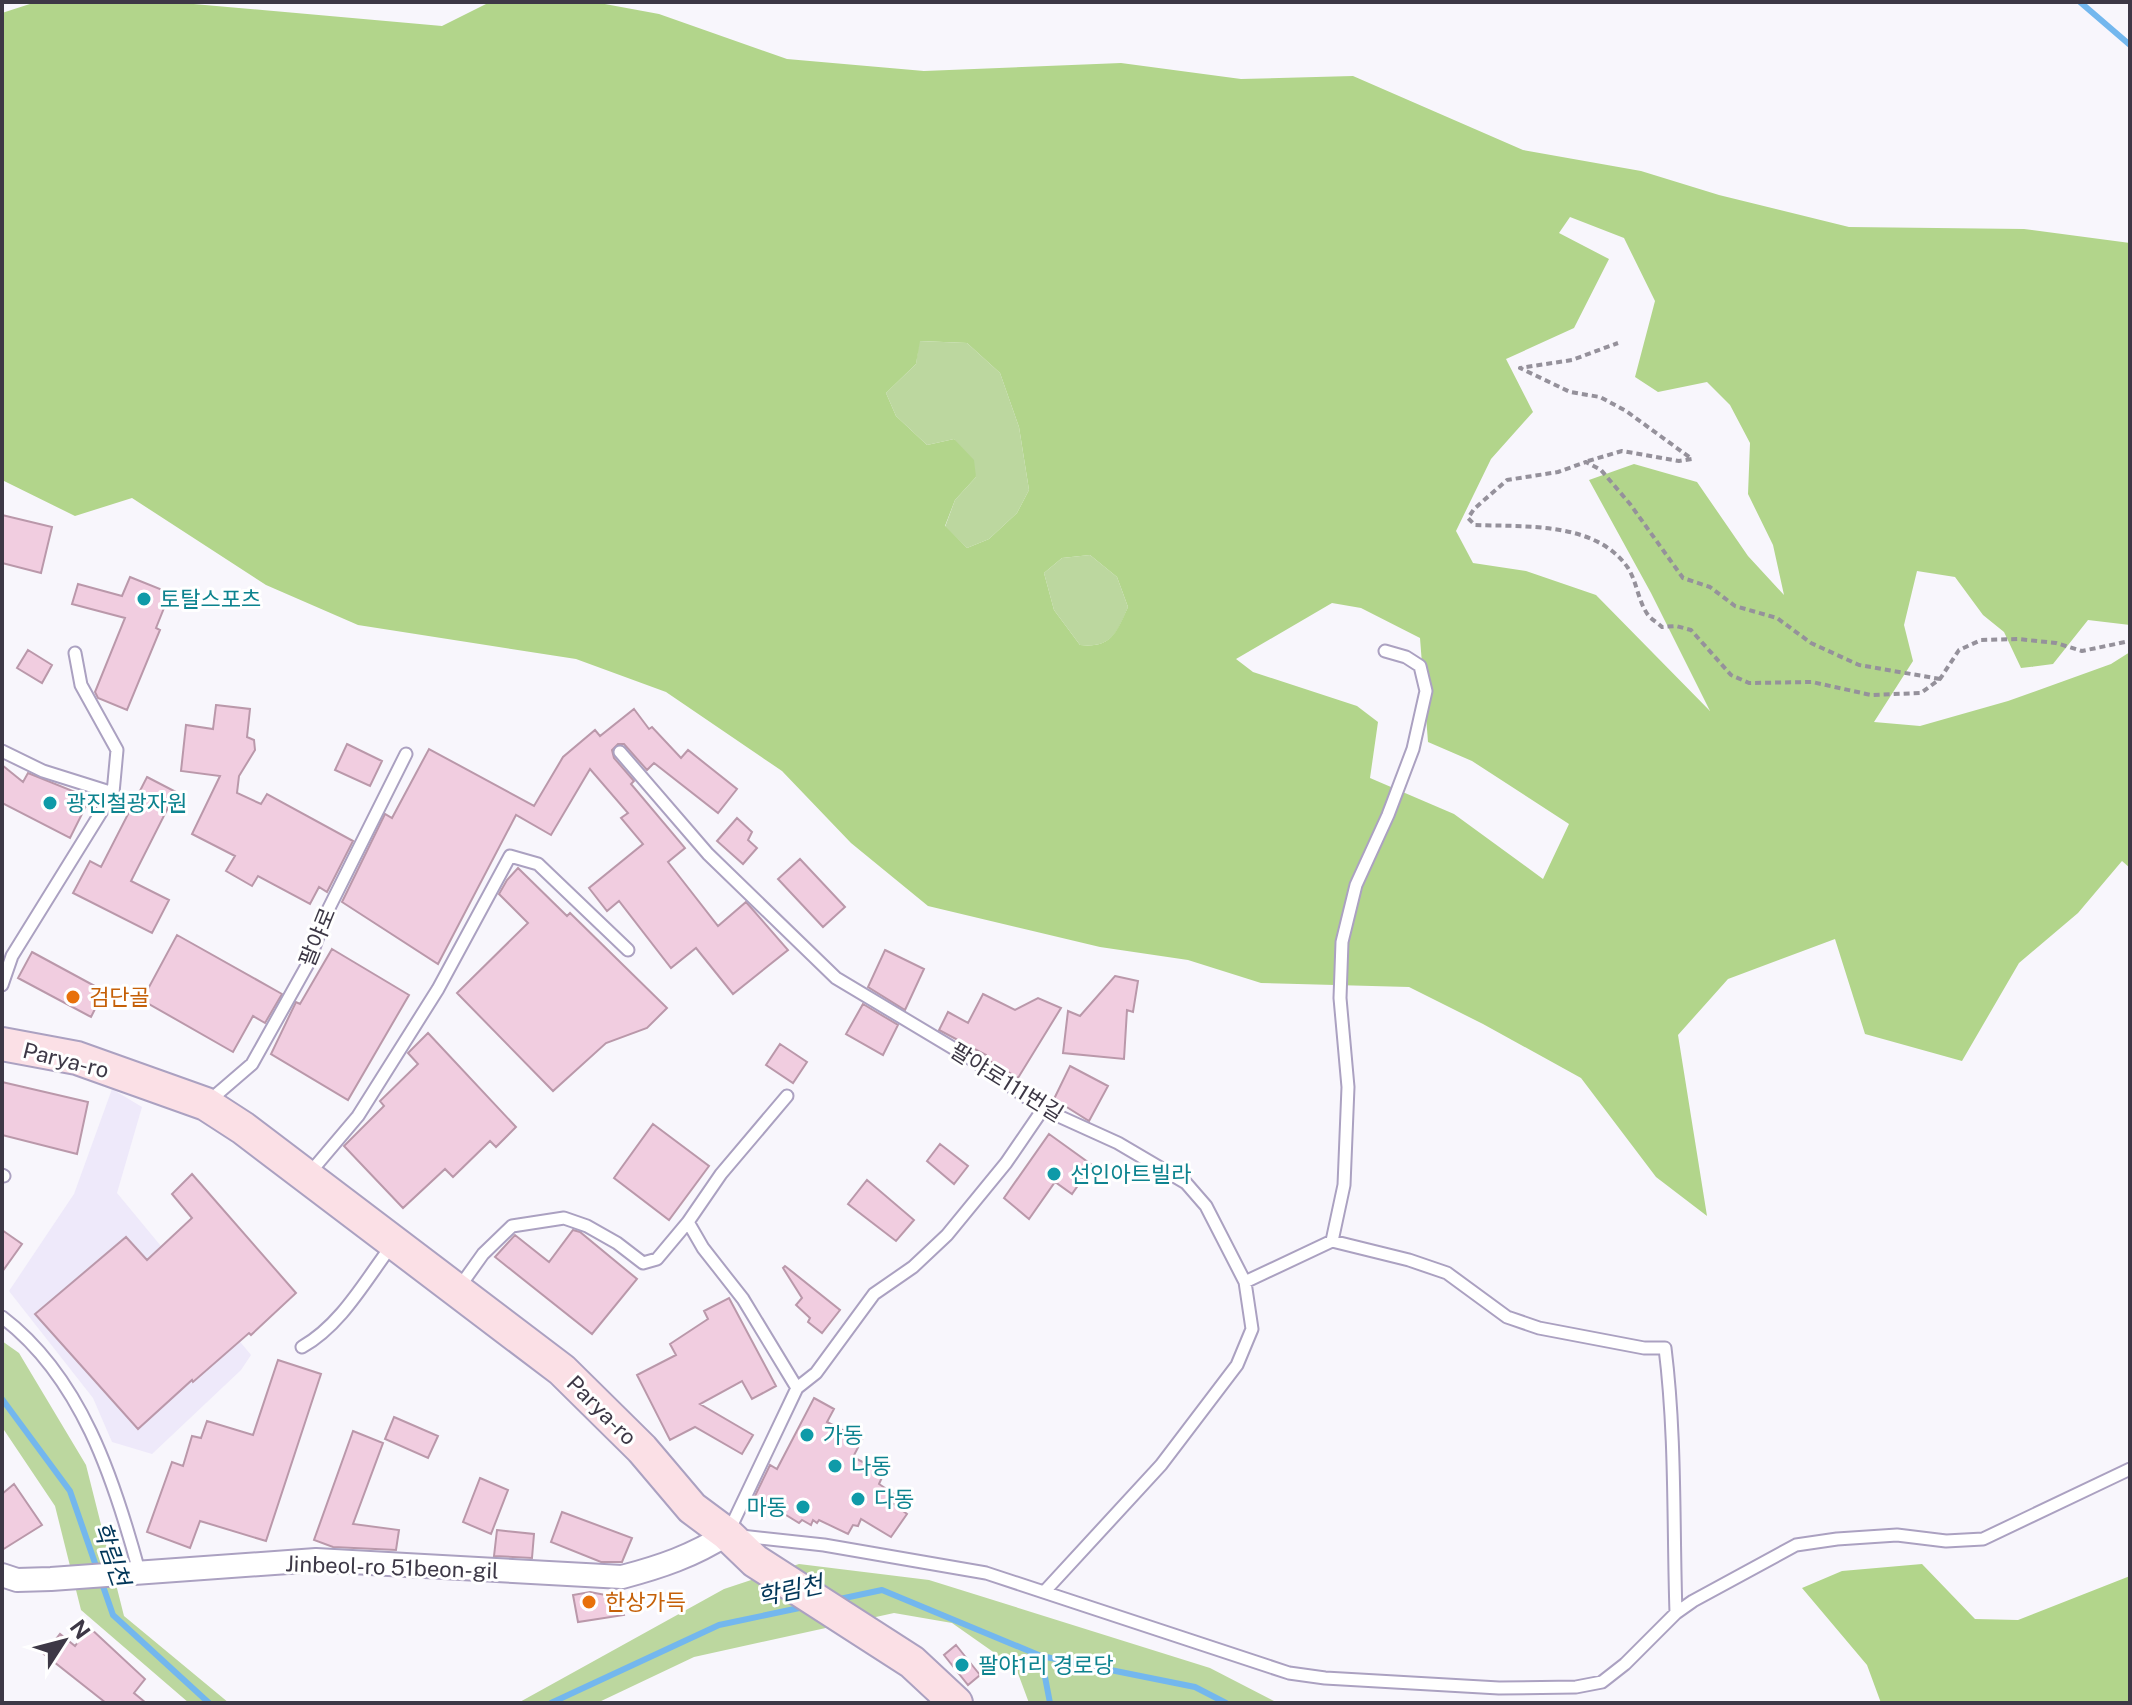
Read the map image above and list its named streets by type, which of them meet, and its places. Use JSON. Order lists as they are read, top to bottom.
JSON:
{
  "streets": {
    "street": ["Parya-ro", "Jinbeol-ro 51beon-gil"],
    "lane": ["팔야로", "팔야로111번길"]
  },
  "crossings": [
    ["팔야로", "Parya-ro"],
    ["Parya-ro", "Jinbeol-ro 51beon-gil"]
  ],
  "water": ["학림천"],
  "places": [
    "토탈스포츠",
    "광진철광자원",
    "검단골",
    "선인아트빌라",
    "가동",
    "나동",
    "다동",
    "마동",
    "한상가득",
    "팔야1리 경로당"
  ],
  "north": "top right"
}
